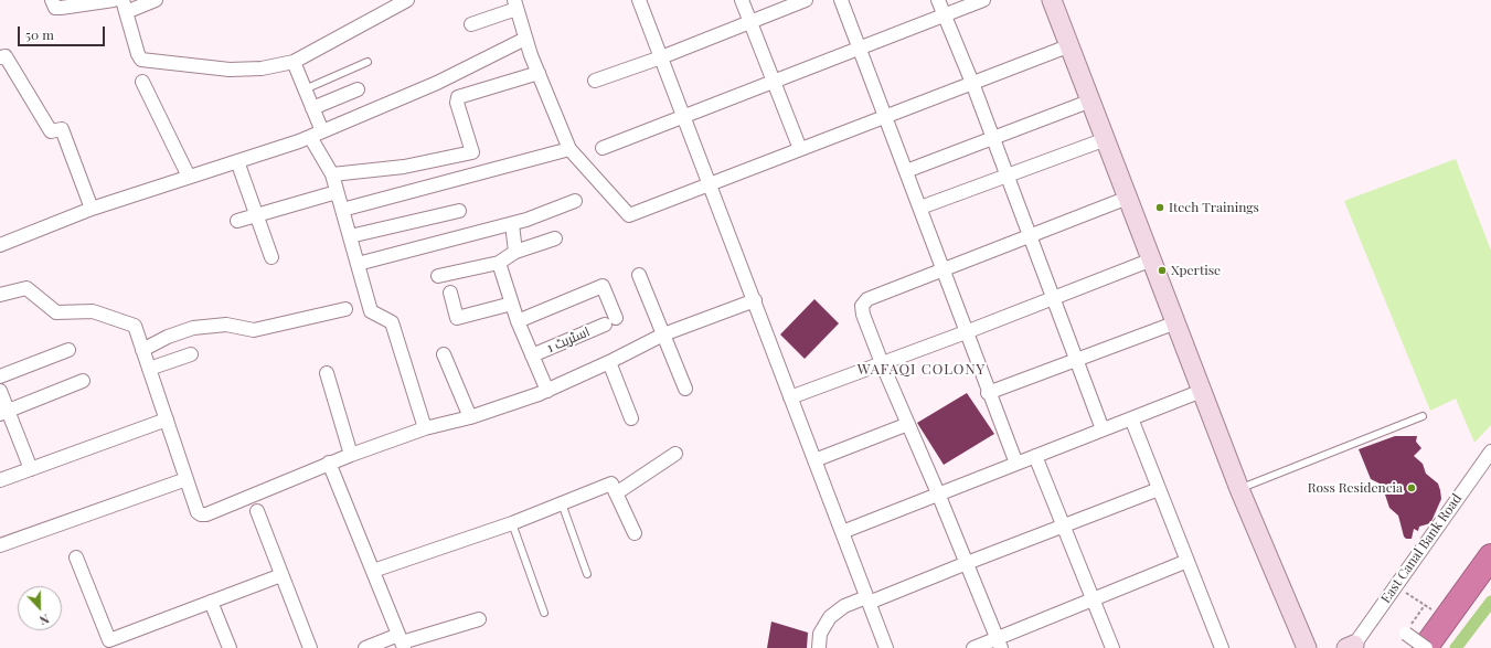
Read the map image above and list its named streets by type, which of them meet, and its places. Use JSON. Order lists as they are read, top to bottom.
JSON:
{
  "streets": {
    "street": ["اسٹریٹ 1", "East Canal Bank Road"]
  },
  "districts": ["WAFAQI COLONY"],
  "places": ["Itech Trainings", "Xpertise", "Ross Residencia"],
  "scale_bar": "50 m",
  "north": "bottom"
}
